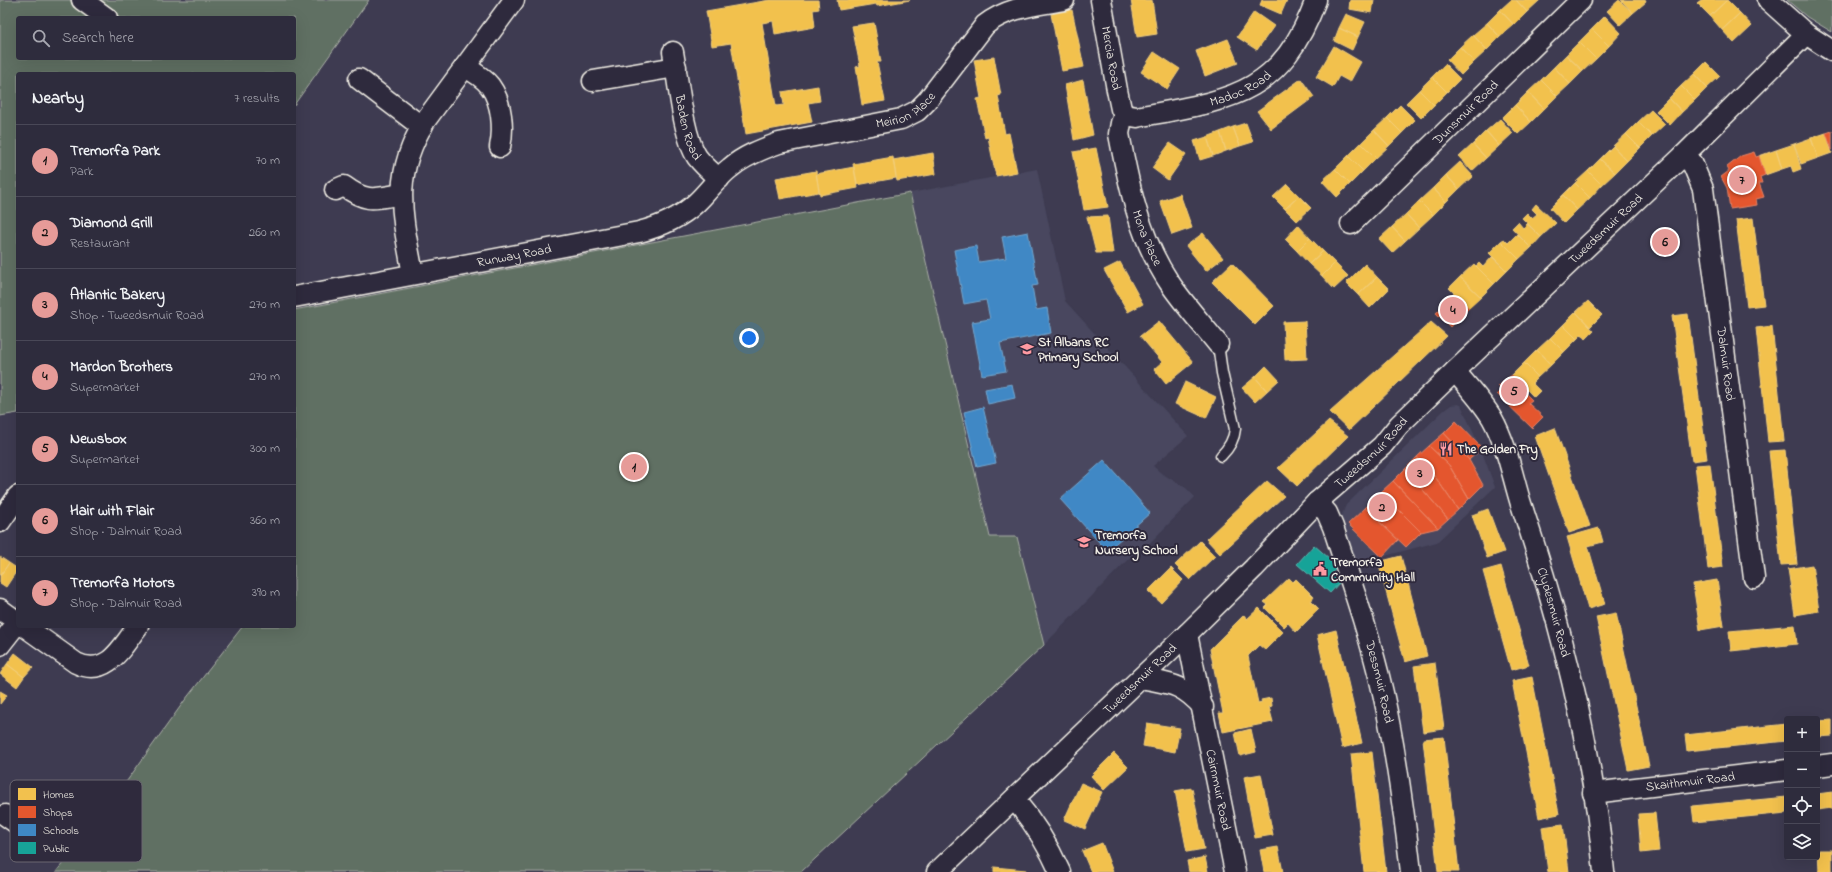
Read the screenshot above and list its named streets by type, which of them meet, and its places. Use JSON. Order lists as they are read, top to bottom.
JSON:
{
  "streets": {
    "street": [
      "Mercia Road",
      "Madoc Road",
      "Meirion Place",
      "Dunsmuir Road",
      "Baden Road",
      "Tweedsmuir Road",
      "Mona Place",
      "Runway Road",
      "Dalmuir Road",
      "Clydesmuir Road",
      "Dessmuir Road",
      "Skaithmuir Road",
      "Cairnmuir Road"
    ]
  },
  "crossings": [
    ["Mercia Road", "Madoc Road"],
    ["Mercia Road", "Mona Place"],
    ["Madoc Road", "Mona Place"],
    ["Meirion Place", "Baden Road"],
    ["Meirion Place", "Runway Road"],
    ["Baden Road", "Runway Road"],
    ["Tweedsmuir Road", "Dalmuir Road"],
    ["Tweedsmuir Road", "Clydesmuir Road"],
    ["Tweedsmuir Road", "Dessmuir Road"],
    ["Tweedsmuir Road", "Cairnmuir Road"],
    ["Clydesmuir Road", "Skaithmuir Road"]
  ],
  "places": {
    "school or university": ["St Albans RC Primary School", "Tremorfa Nursery School"],
    "restaurant": ["The Golden Fry"],
    "public building": ["Tremorfa Community Hall"]
  },
  "legend": [
    "Homes",
    "Shops",
    "Schools",
    "Public"
  ],
  "page": {
    "search": "Search here",
    "heading": ["Nearby", "7 results"],
    "list": [
      {
        "mark": "1",
        "name": "Tremorfa Park",
        "note": "Park",
        "value": "70 m"
      },
      {
        "mark": "2",
        "name": "Diamond Grill",
        "note": "Restaurant",
        "value": "260 m"
      },
      {
        "mark": "3",
        "name": "Atlantic Bakery",
        "note": "Shop · Tweedsmuir Road",
        "value": "270 m"
      },
      {
        "mark": "4",
        "name": "Mardon Brothers",
        "note": "Supermarket",
        "value": "270 m"
      },
      {
        "mark": "5",
        "name": "Newsbox",
        "note": "Supermarket",
        "value": "300 m"
      },
      {
        "mark": "6",
        "name": "Hair with Flair",
        "note": "Shop · Dalmuir Road",
        "value": "360 m"
      },
      {
        "mark": "7",
        "name": "Tremorfa Motors",
        "note": "Shop · Dalmuir Road",
        "value": "390 m"
      }
    ],
    "pins": [
      "7",
      "6",
      "4",
      "5",
      "1",
      "3",
      "2"
    ],
    "map_buttons": ["+", "−"]
  }
}
